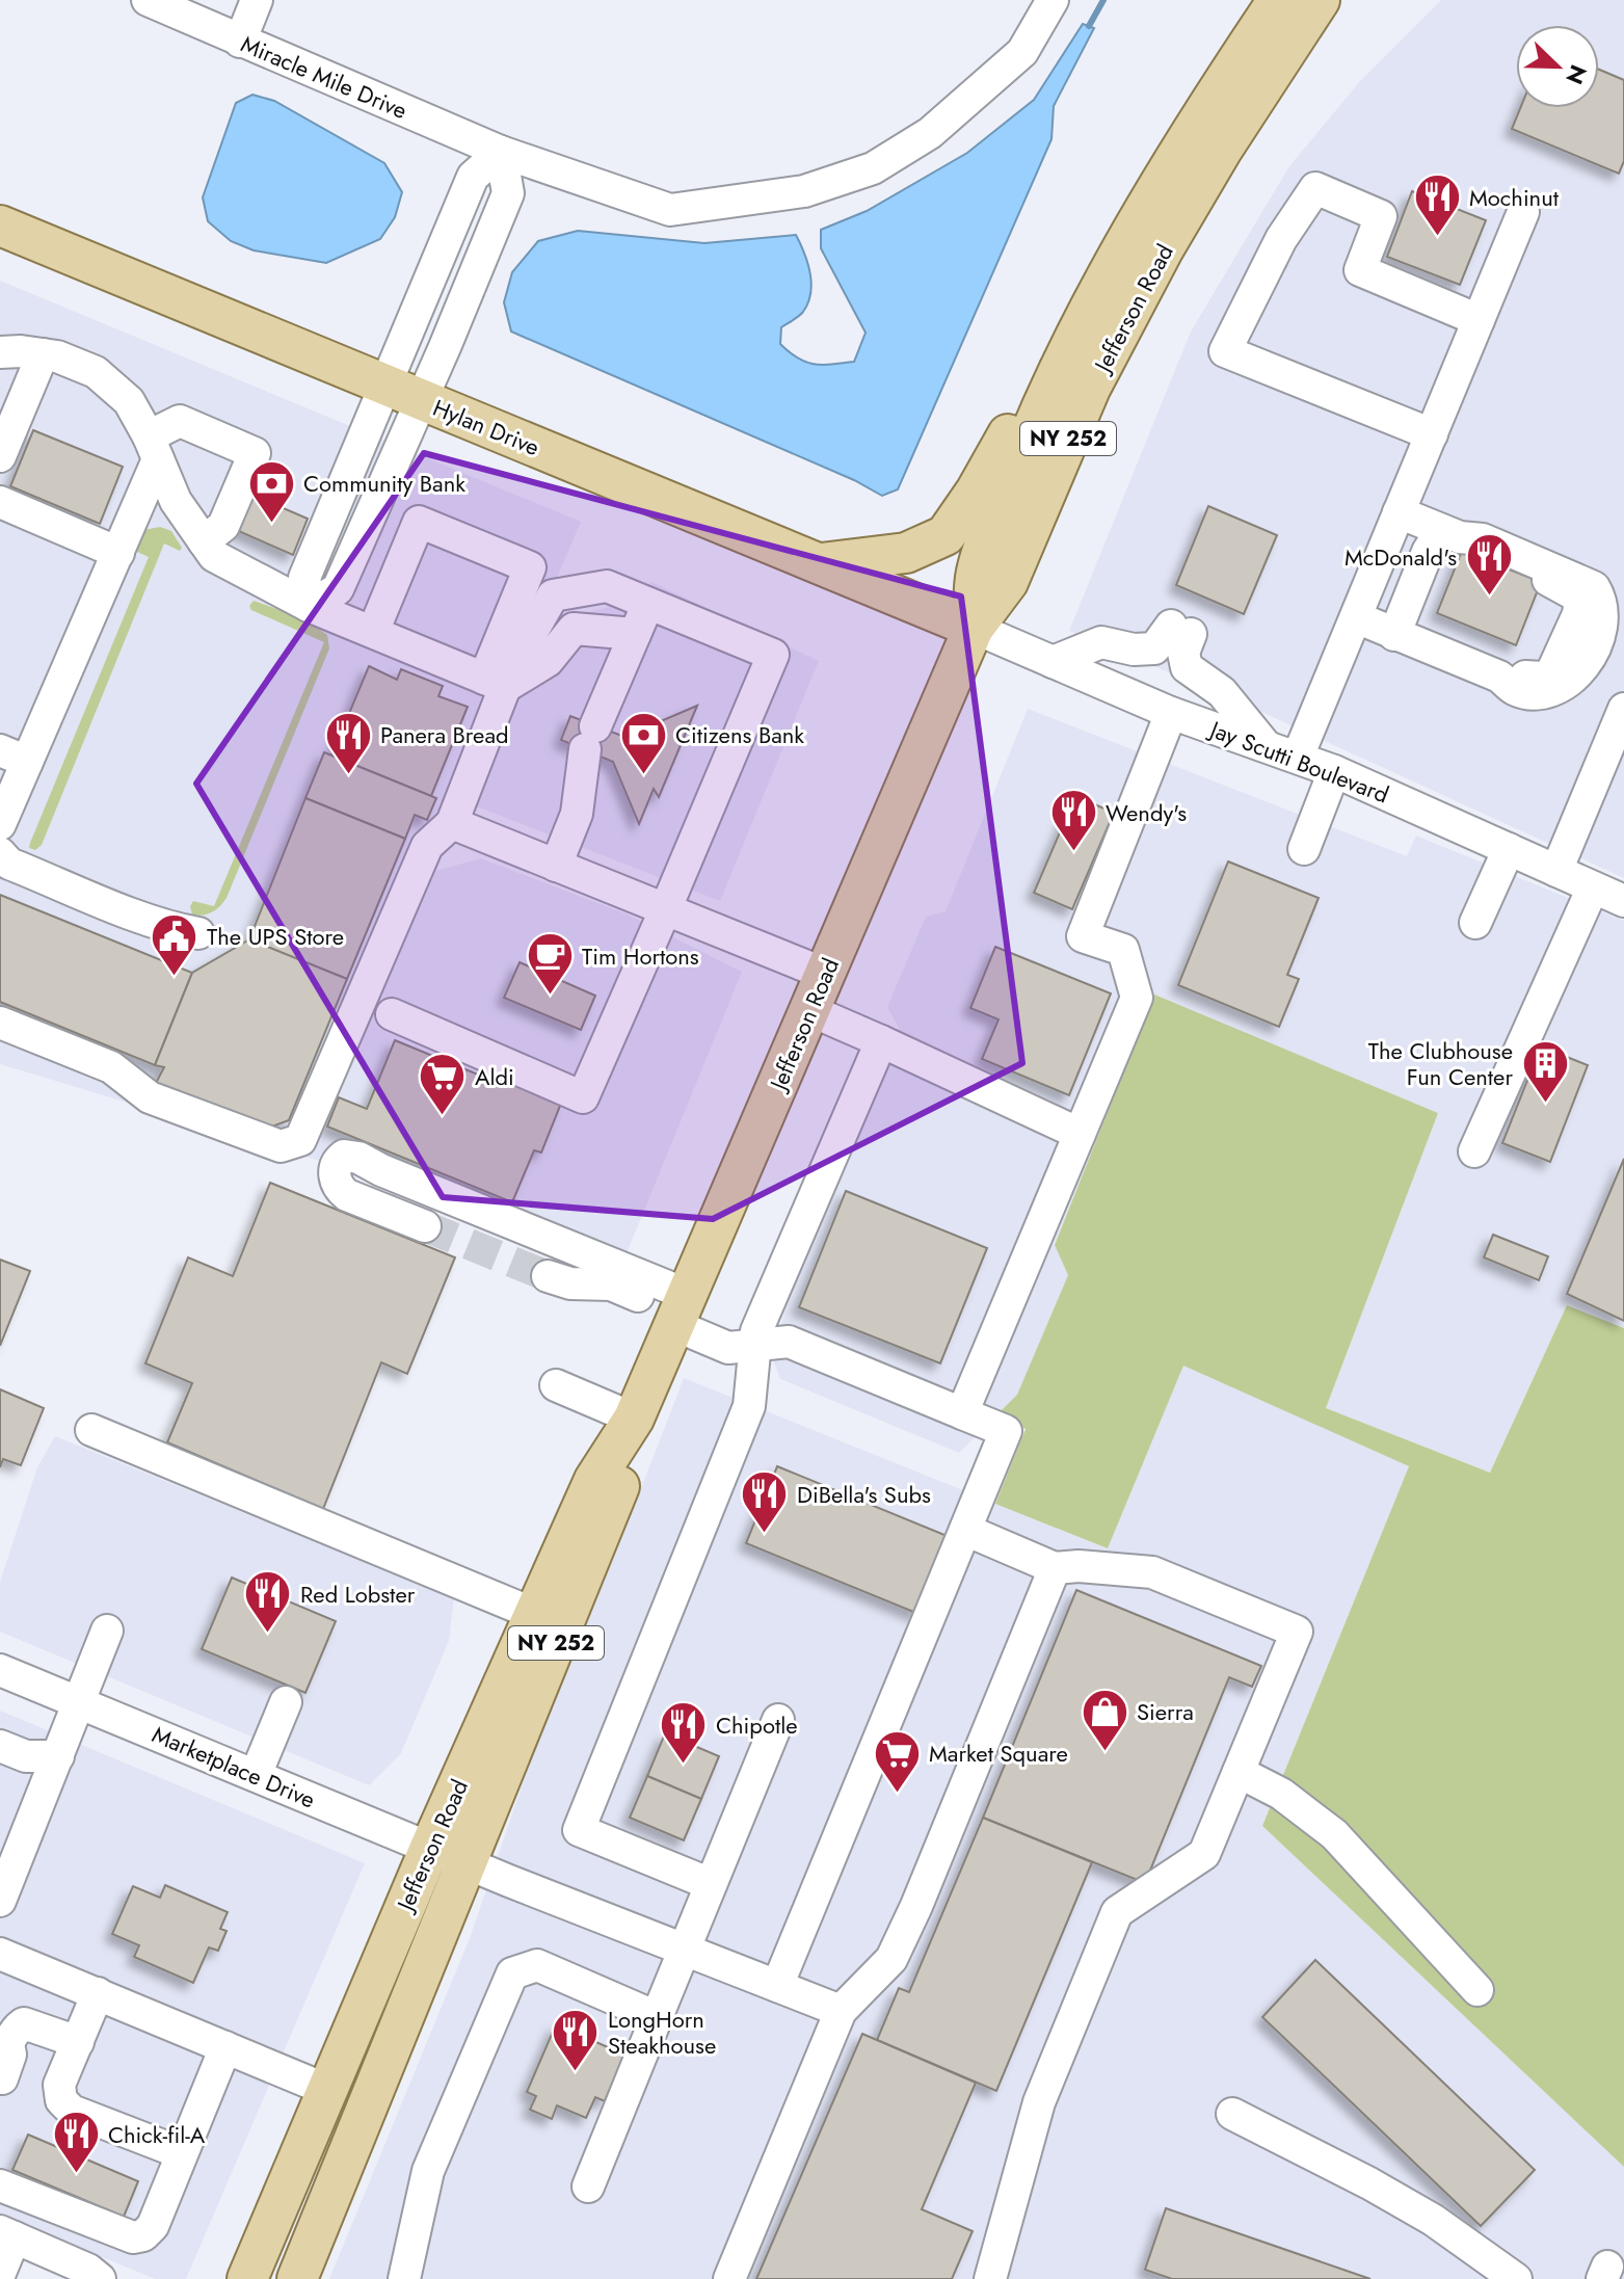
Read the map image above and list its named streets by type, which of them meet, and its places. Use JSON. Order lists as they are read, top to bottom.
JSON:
{
  "streets": {
    "main road": ["Jefferson Road", "Hylan Drive", "NY 252"],
    "street": ["Miracle Mile Drive", "Jay Scutti Boulevard", "Marketplace Drive"]
  },
  "crossings": [
    ["Jefferson Road", "Hylan Drive"],
    ["Jefferson Road", "Jay Scutti Boulevard"],
    ["Jefferson Road", "Marketplace Drive"],
    ["Hylan Drive", "Jay Scutti Boulevard"]
  ],
  "places": {
    "restaurant": [
      "Mochinut",
      "McDonald's",
      "Panera Bread",
      "Wendy's",
      "DiBella's Subs",
      "Red Lobster",
      "Chipotle",
      "LongHorn Steakhouse",
      "Chick-fil-A"
    ],
    "bank": ["Community Bank", "Citizens Bank"],
    "public building": ["The UPS Store"],
    "cafe": ["Tim Hortons"],
    "building": ["The Clubhouse Fun Center"],
    "supermarket": ["Aldi", "Market Square"],
    "shop": ["Sierra"]
  },
  "north": "bottom right"
}
